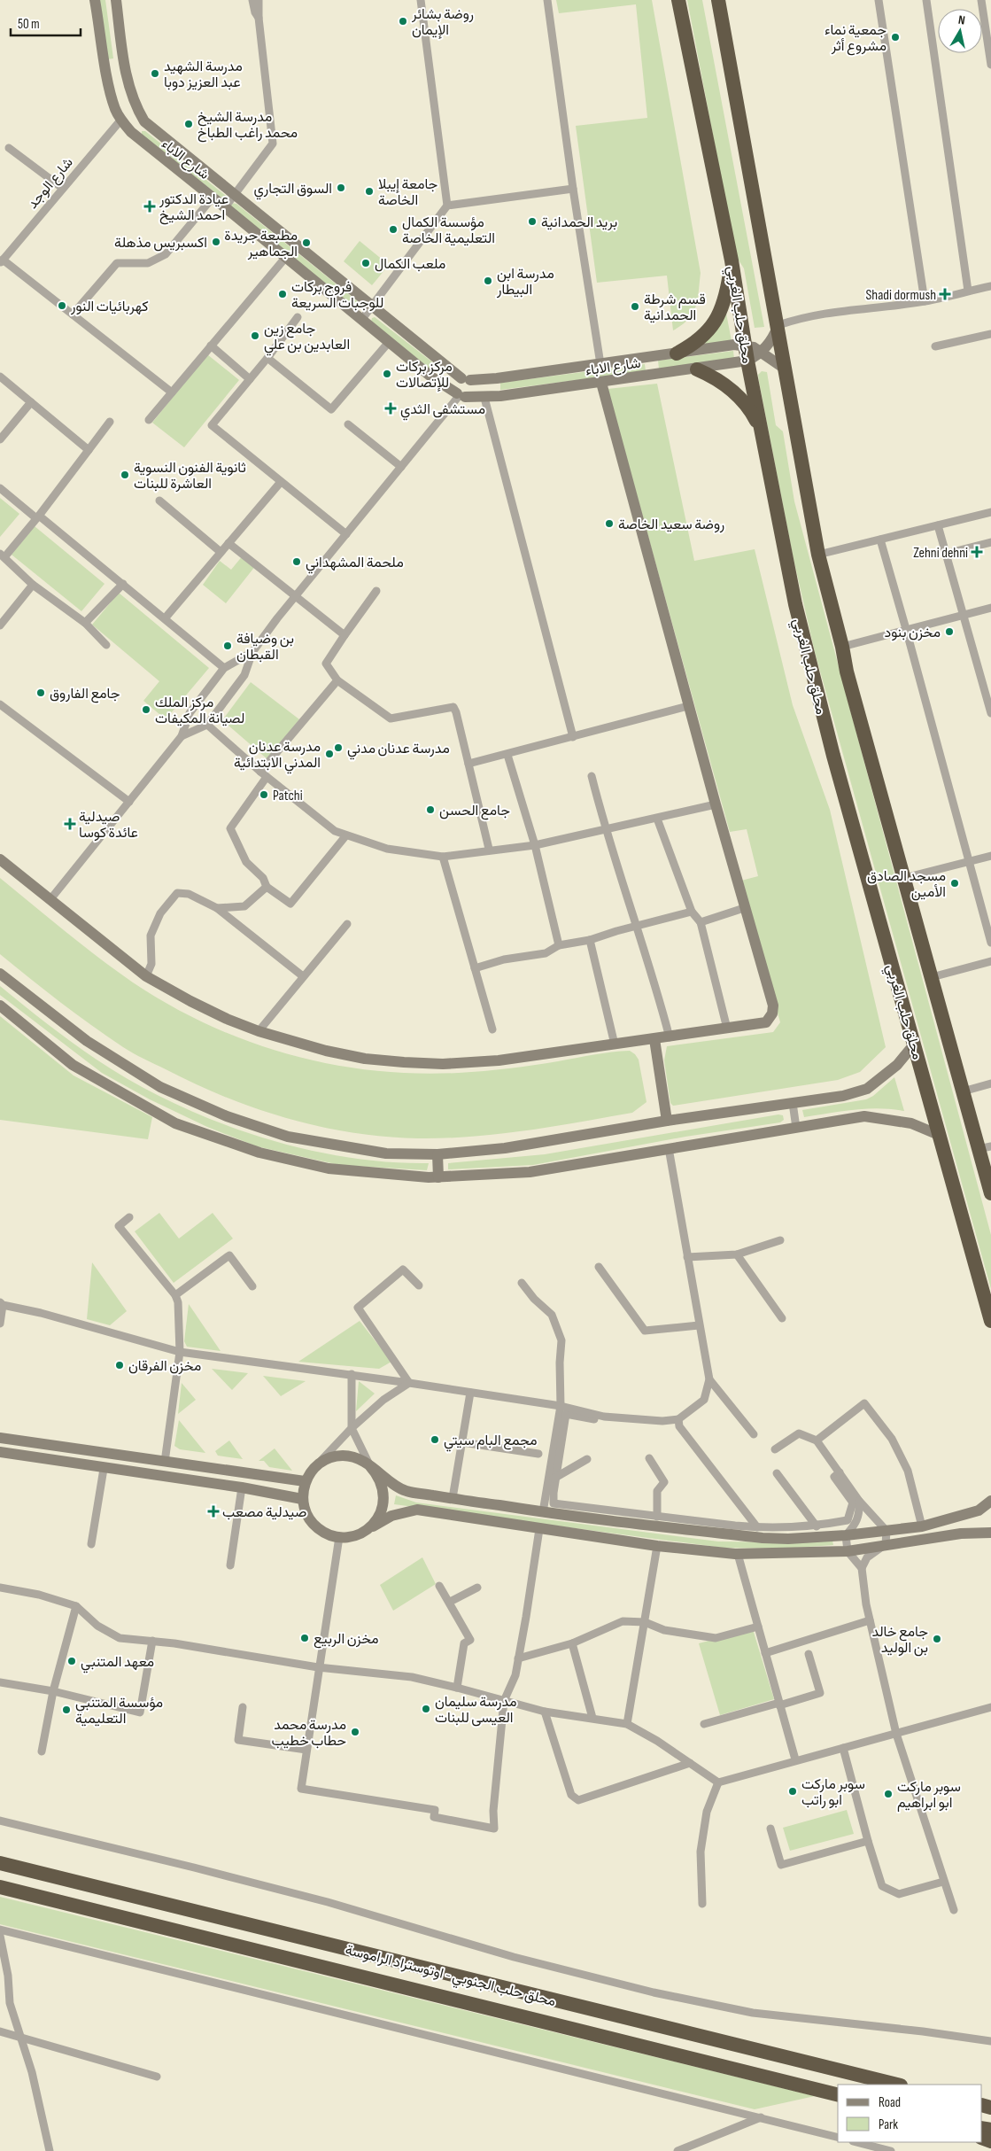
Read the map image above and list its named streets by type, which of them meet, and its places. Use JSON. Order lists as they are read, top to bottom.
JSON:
{
  "streets": {
    "highway": ["محلق حلب الغربي", "محلق حلب الجنوبي - اوتوستراد الراموسة"],
    "main road": ["شارع الاباء"],
    "street": ["شارع الوجد"]
  },
  "crossings": [
    ["شارع الاباء", "شارع الوجد"],
    ["شارع الاباء", "محلق حلب الغربي"]
  ],
  "places": {
    "other": [
      "روضة بشائر الإيمان",
      "جمعية نماء مشروع أثر",
      "مدرسة الشهيد عبد العزيز دوبا",
      "مدرسة الشيخ محمد راغب الطباخ",
      "السوق التجاري",
      "جامعة إيبلا الخاصة",
      "بريد الحمدانية",
      "مؤسسة الكمال التعليمية الخاصة",
      "اكسبريس مذهلة",
      "مطبعة جريدة الجماهير",
      "ملعب الكمال",
      "مدرسة ابن البيطار",
      "فروج بركات للوجبات السريعة",
      "كهربائيات النور",
      "قسم شرطة الحمدانية",
      "جامع زين العابدين بن علي",
      "مركز بركات للإتصالات",
      "ثانوية الفنون النسوية العاشرة للبنات",
      "روضة سعيد الخاصة",
      "ملحمة المشهداني",
      "مخزن بنود",
      "بن وضيافة القبطان",
      "جامع الفاروق",
      "مركز الملك لصيانة المكيفات",
      "مدرسة عدنان مدني",
      "مدرسة عدنان المدني الابتدائية",
      "Patchi",
      "جامع الحسن",
      "مسجد الصادق الأمين",
      "مخزن الفرقان",
      "مجمع البام سيتي",
      "مخزن الربيع",
      "جامع خالد بن الوليد",
      "معهد المتنبي",
      "مدرسة سليمان العيسى للبنات",
      "مؤسسة المتنبي التعليمية",
      "مدرسة محمد حطاب خطيب",
      "سوبر ماركت ابو راتب",
      "سوبر ماركت ابو ابراهيم"
    ],
    "health": [
      "عيادة الدكتور احمد الشيخ",
      "Shadi dormush",
      "مستشفى الثدي",
      "Zehni dehni",
      "صيدلية عائدة كوسا",
      "صيدلية مصعب"
    ]
  },
  "legend": ["Road", "Park"],
  "scale_bar": "50 m",
  "north": "top"
}
